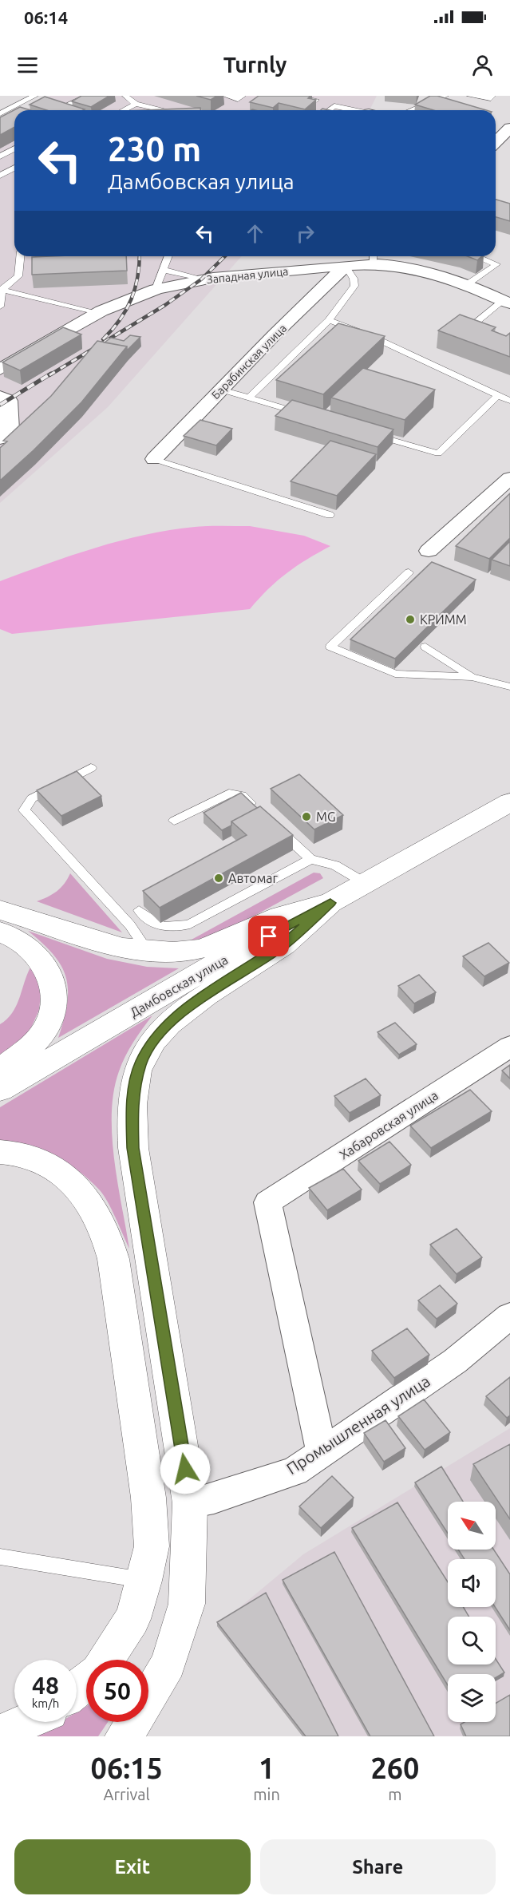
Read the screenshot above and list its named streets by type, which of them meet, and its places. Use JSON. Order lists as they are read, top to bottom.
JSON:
{
  "streets": {
    "main road": ["Дамбовская улица"],
    "street": [
      "Западная улица",
      "Барабинская улица",
      "Хабаровская улица",
      "Промышленная улица"
    ]
  },
  "crossings": [
    ["Западная улица", "Барабинская улица"],
    ["Хабаровская улица", "Промышленная улица"]
  ],
  "places": ["КРИММ", "MG", "Автомаг"],
  "north": "top left",
  "page": {
    "status": "06:14",
    "header": "Turnly",
    "turn": ["230 m", "Дамбовская улица"],
    "speed": "48 km/h",
    "limit": "50",
    "eta": [
      "06:15",
      "Arrival",
      "1",
      "min",
      "260",
      "m"
    ],
    "buttons": ["Exit", "Share"]
  }
}
